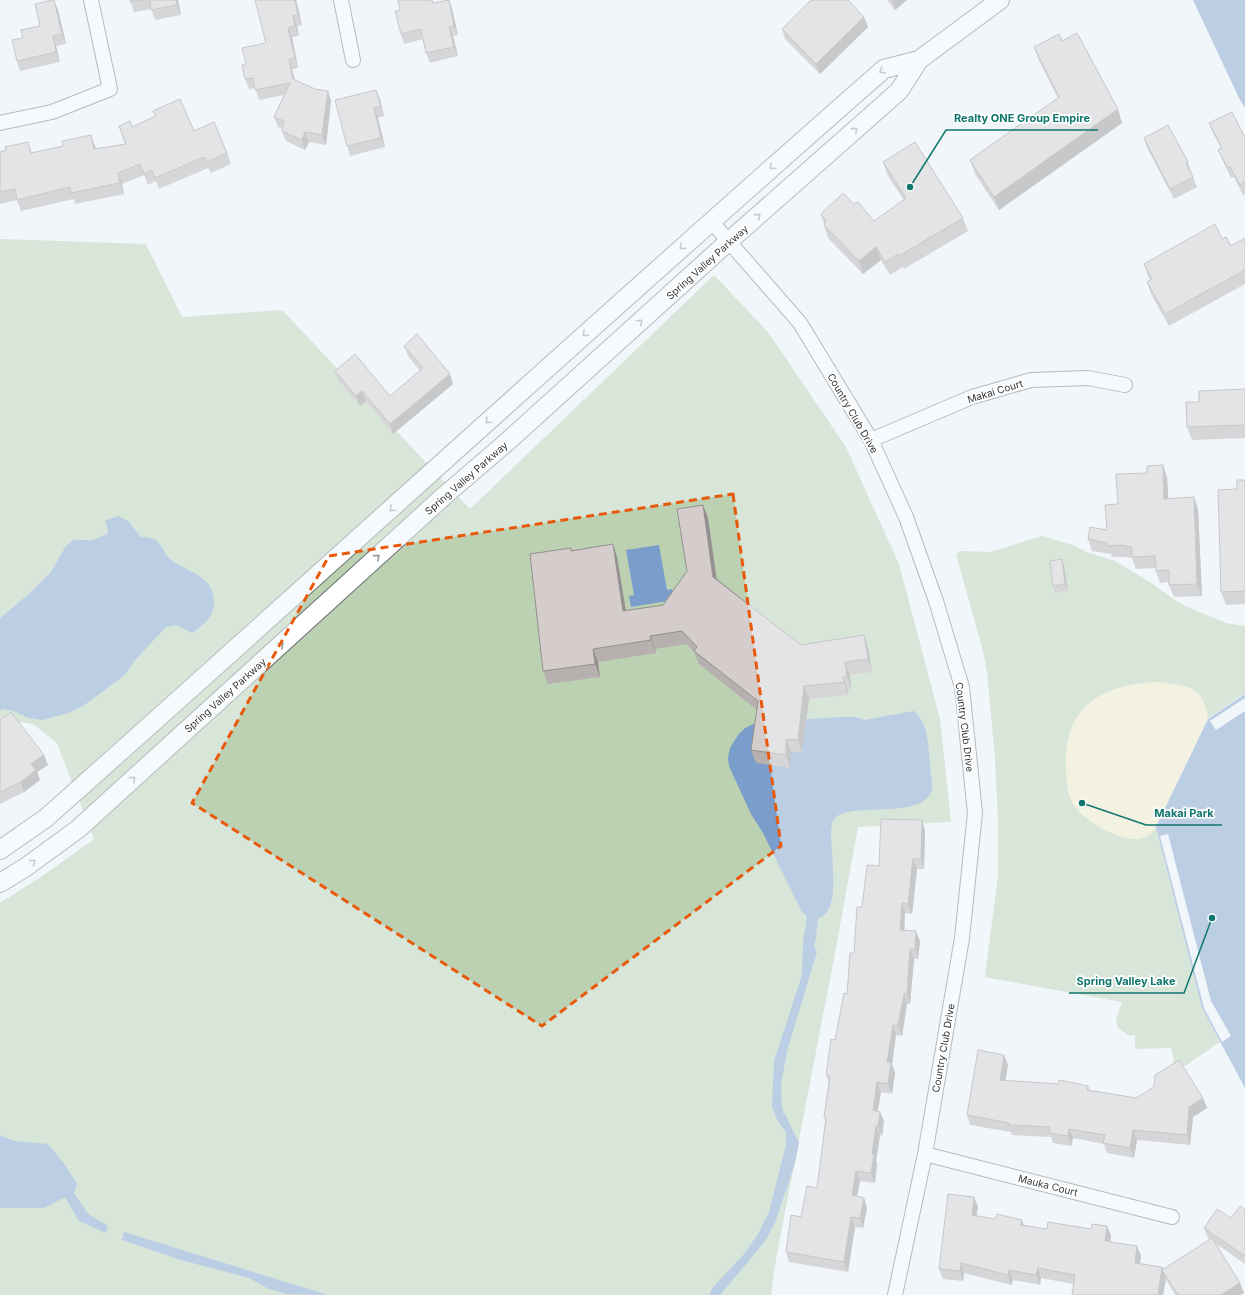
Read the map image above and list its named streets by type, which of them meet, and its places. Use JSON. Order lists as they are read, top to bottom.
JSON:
{
  "streets": {
    "street": [
      "Spring Valley Parkway",
      "Makai Court",
      "Country Club Drive",
      "Mauka Court"
    ]
  },
  "crossings": [
    ["Spring Valley Parkway", "Country Club Drive"],
    ["Makai Court", "Country Club Drive"],
    ["Country Club Drive", "Mauka Court"]
  ],
  "places": ["Realty ONE Group Empire", "Makai Park", "Spring Valley Lake"]
}
